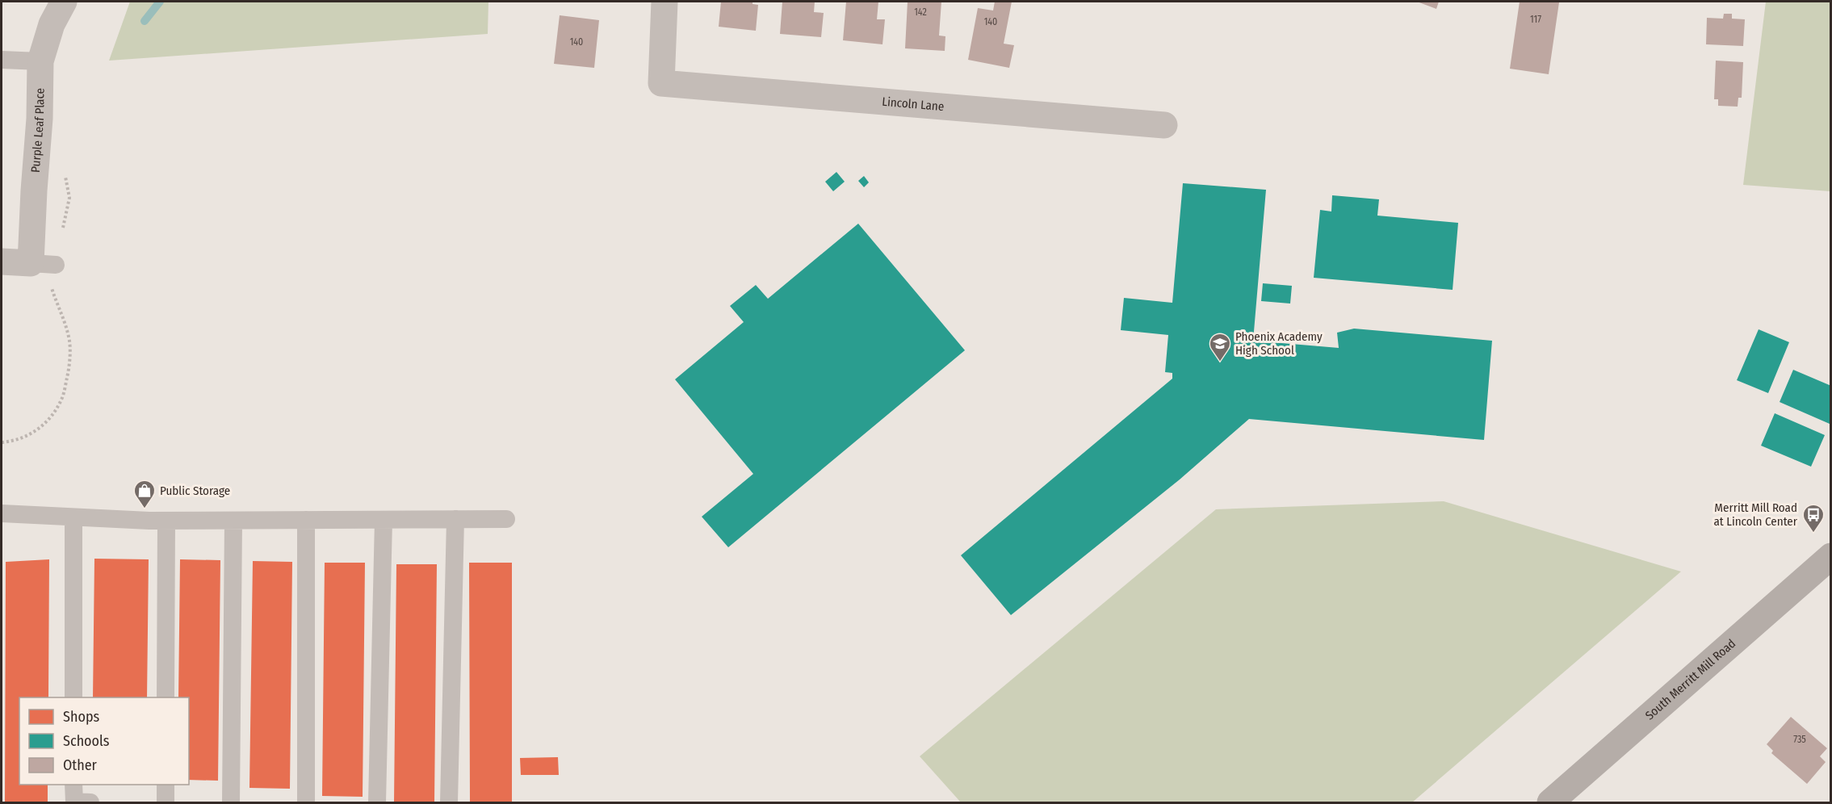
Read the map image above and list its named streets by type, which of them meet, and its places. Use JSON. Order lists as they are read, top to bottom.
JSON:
{
  "streets": {
    "street": ["Lincoln Lane", "Purple Leaf Place", "South Merritt Mill Road"]
  },
  "places": {
    "school or university": ["Phoenix Academy High School"],
    "shop": ["Public Storage"],
    "bus stop": ["Merritt Mill Road at Lincoln Center"]
  },
  "house_numbers": [
    "142",
    "117",
    "140",
    "140",
    "735"
  ],
  "legend": ["Shops", "Schools", "Other"]
}
